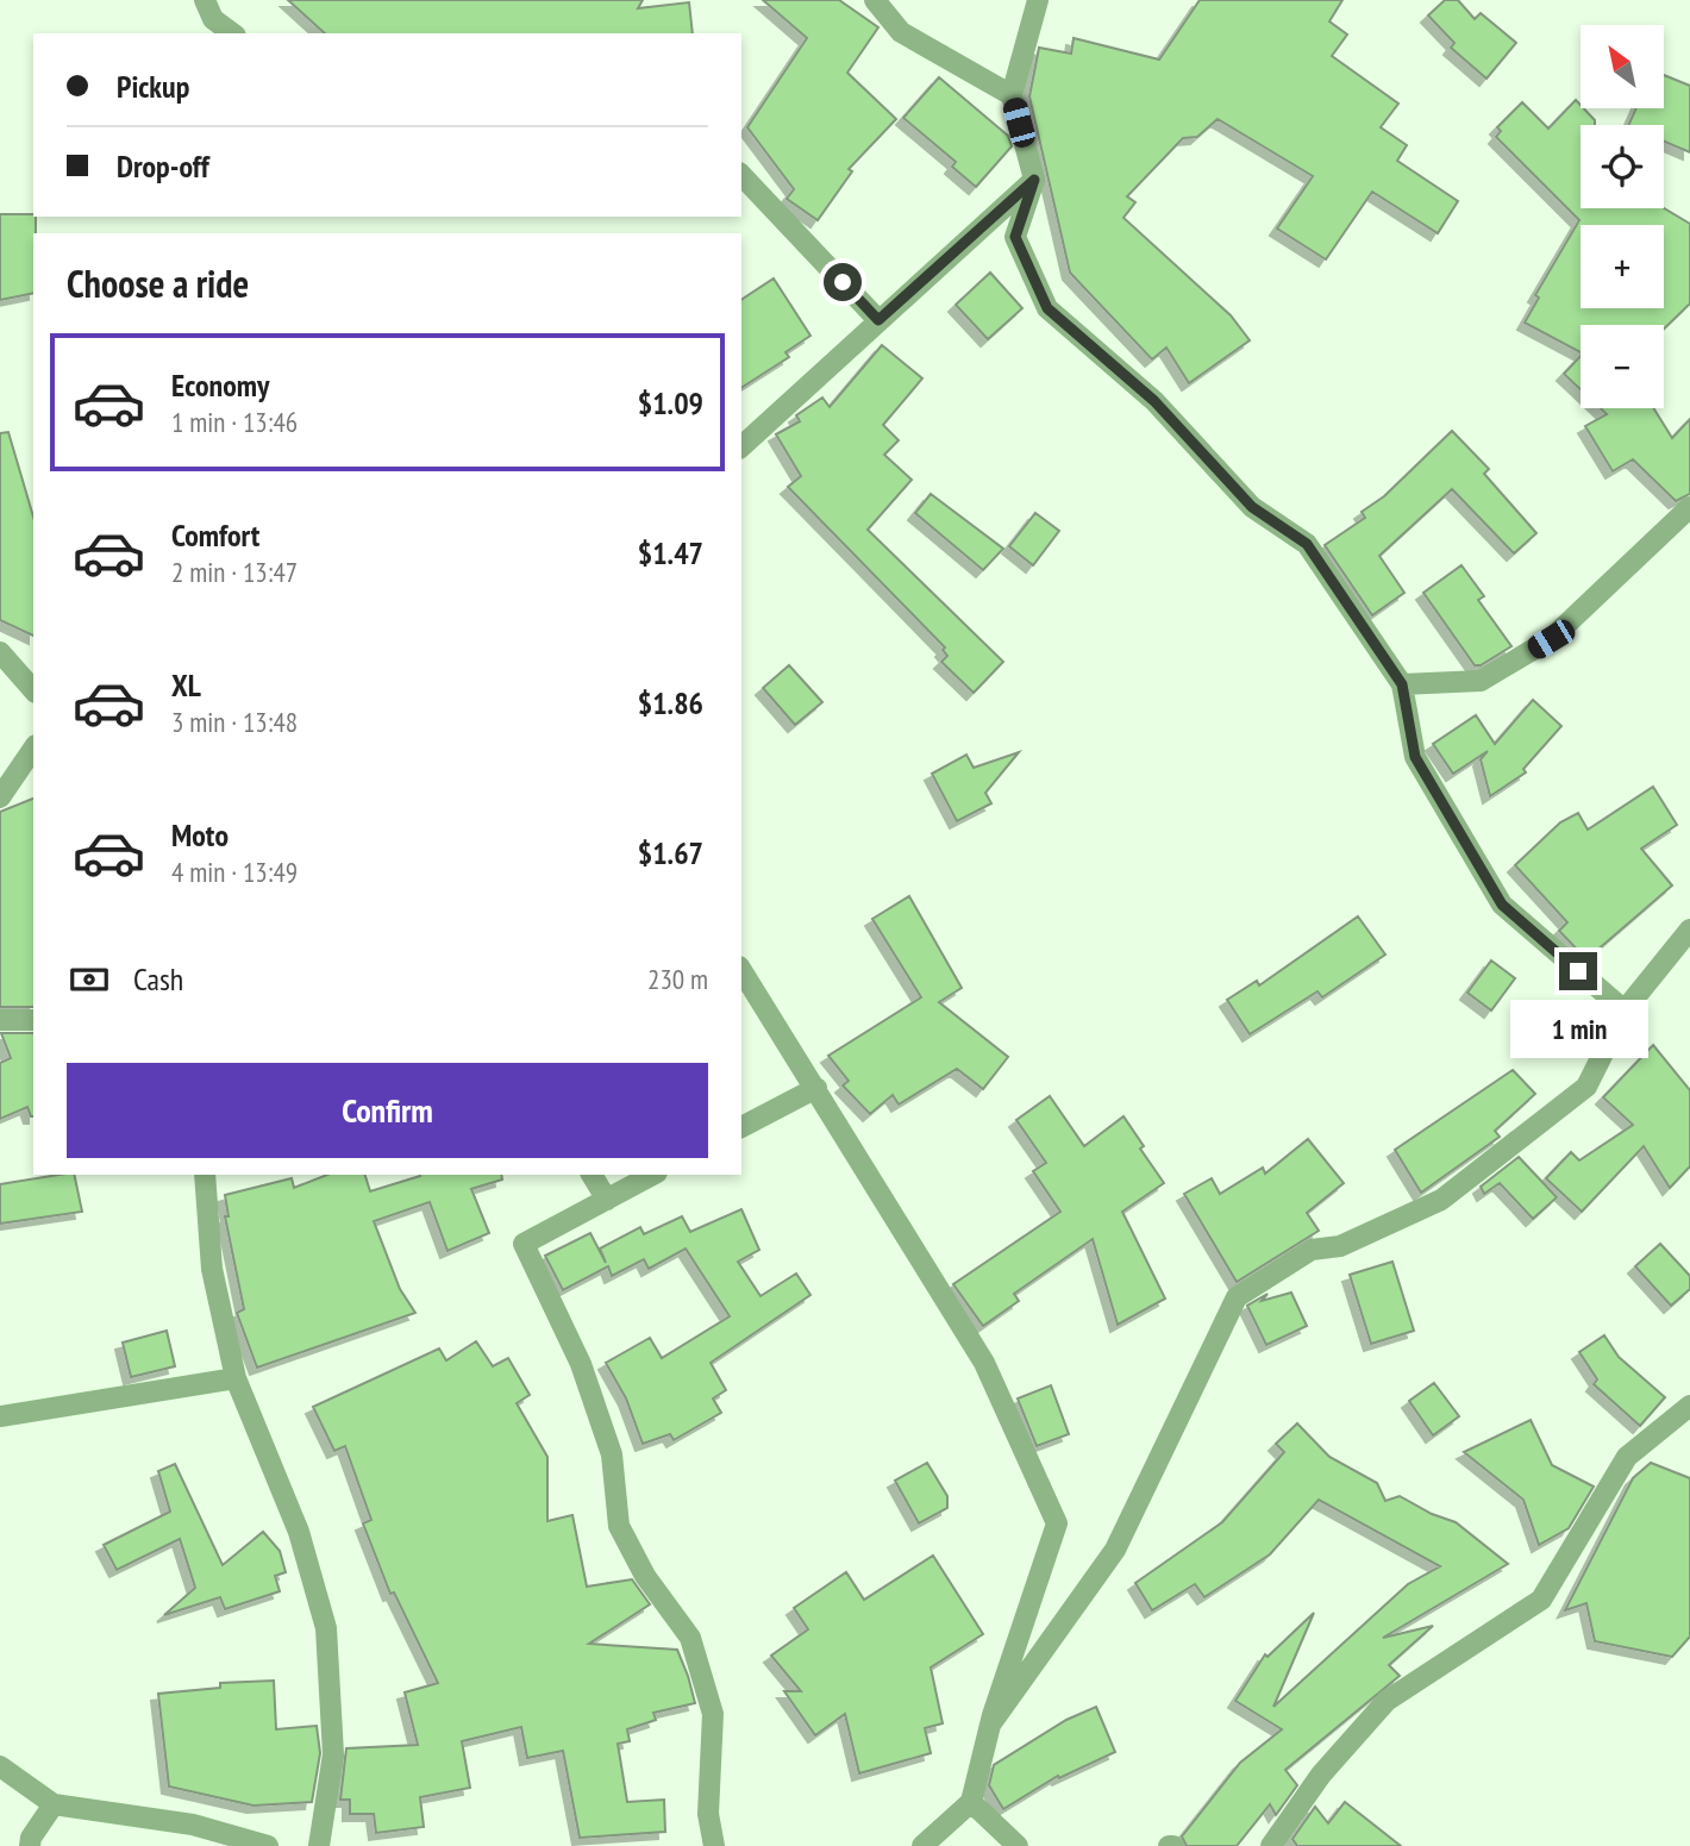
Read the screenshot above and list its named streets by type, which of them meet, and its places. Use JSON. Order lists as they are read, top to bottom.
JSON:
{
  "north": "top left",
  "page": {
    "map_buttons": ["+", "−"],
    "banner": ["Pickup", "Drop-off"],
    "heading": "Choose a ride",
    "list": [
      {
        "name": "Economy",
        "note": "1 min · 13:46",
        "value": "$1.09"
      },
      {
        "name": "Comfort",
        "note": "2 min · 13:47",
        "value": "$1.47"
      },
      {
        "name": "XL",
        "note": "3 min · 13:48",
        "value": "$1.86"
      },
      {
        "name": "Moto",
        "note": "4 min · 13:49",
        "value": "$1.67"
      }
    ],
    "pay": ["Cash", "230 m"],
    "bubble": "1 min",
    "buttons": "Confirm"
  }
}
